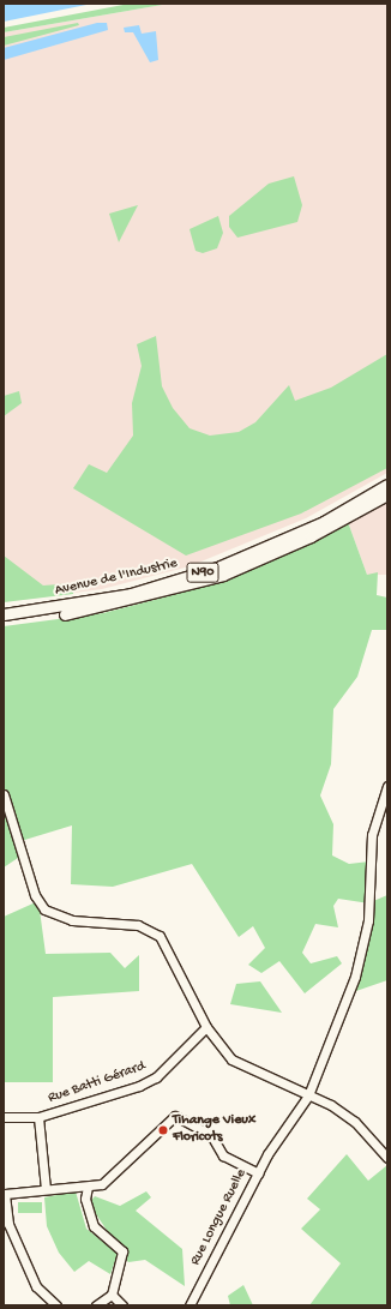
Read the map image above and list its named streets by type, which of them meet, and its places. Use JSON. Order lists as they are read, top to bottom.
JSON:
{
  "streets": {
    "main road": ["N90", "Avenue de l'Industrie"],
    "street": ["Rue Batti Gérard", "Rue Longue Ruelle"]
  },
  "places": ["Tihange Vieux Floricots"]
}
